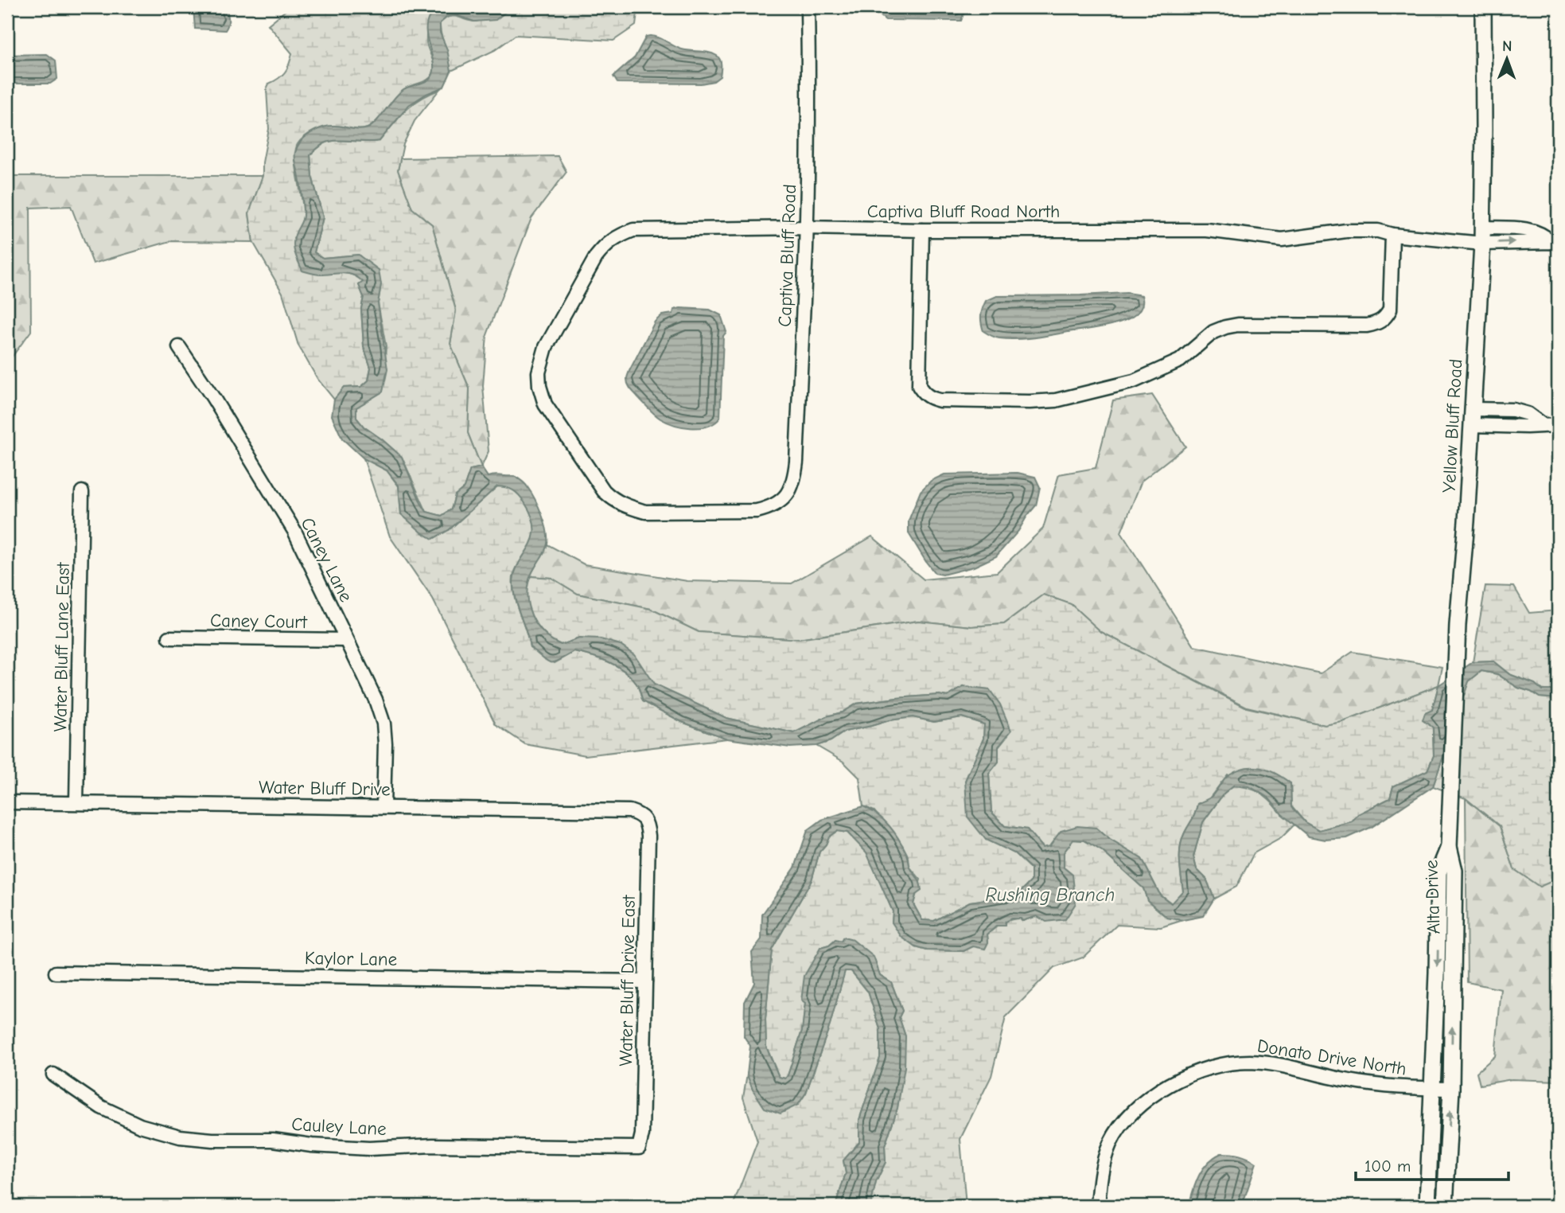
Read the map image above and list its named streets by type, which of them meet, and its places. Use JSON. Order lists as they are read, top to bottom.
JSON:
{
  "streets": {
    "street": [
      "Captiva Bluff Road North",
      "Captiva Bluff Road",
      "Yellow Bluff Road",
      "Caney Lane",
      "Caney Court",
      "Water Bluff Lane East",
      "Water Bluff Drive",
      "Alta Drive",
      "Kaylor Lane",
      "Water Bluff Drive East",
      "Donato Drive North",
      "Cauley Lane"
    ]
  },
  "crossings": [
    ["Captiva Bluff Road North", "Captiva Bluff Road"],
    ["Captiva Bluff Road North", "Yellow Bluff Road"],
    ["Yellow Bluff Road", "Alta Drive"],
    ["Caney Lane", "Caney Court"],
    ["Caney Lane", "Water Bluff Drive"],
    ["Water Bluff Lane East", "Water Bluff Drive"],
    ["Water Bluff Drive", "Water Bluff Drive East"],
    ["Alta Drive", "Donato Drive North"],
    ["Kaylor Lane", "Water Bluff Drive East"],
    ["Water Bluff Drive East", "Cauley Lane"]
  ],
  "water": ["Rushing Branch"],
  "scale_bar": "100 m",
  "north": "top"
}
